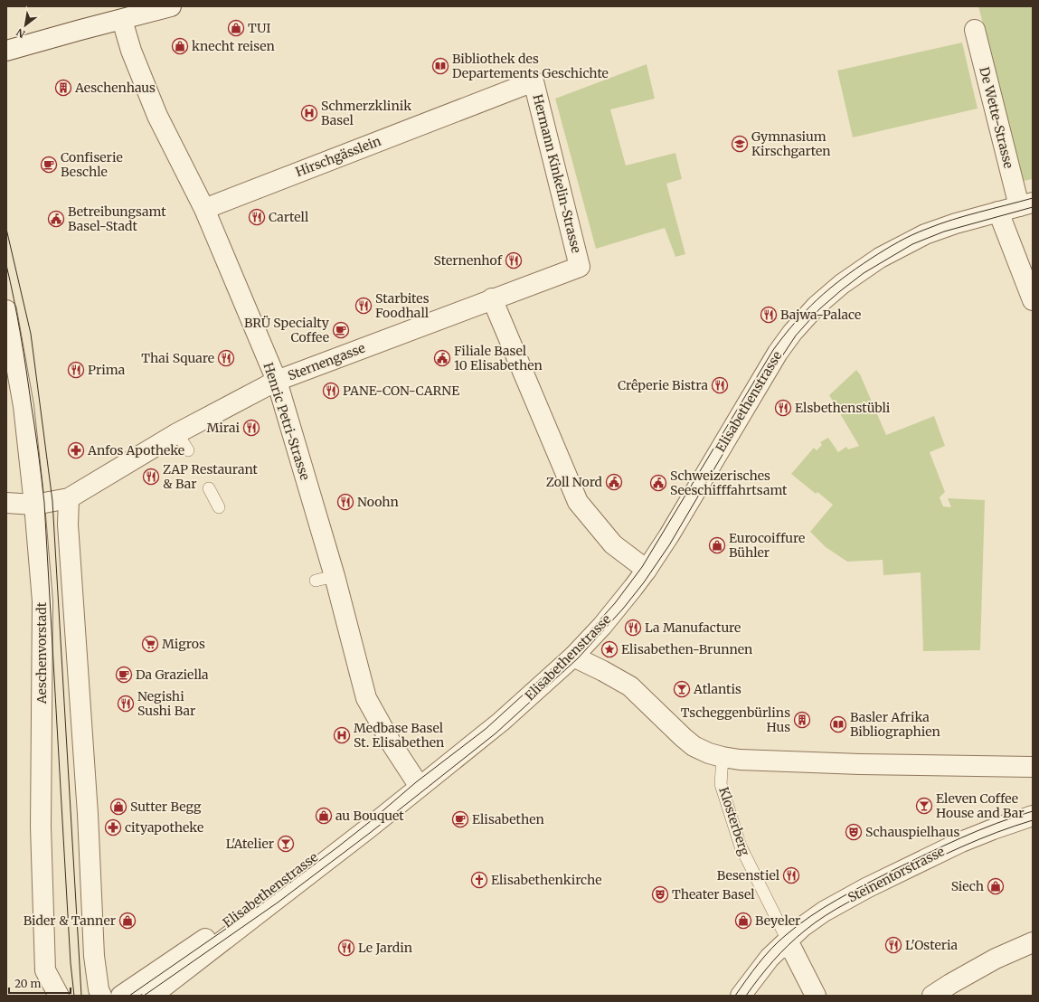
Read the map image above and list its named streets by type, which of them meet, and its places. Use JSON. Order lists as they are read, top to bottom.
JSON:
{
  "streets": {
    "street": [
      "De Wette-Strasse",
      "Hirschgässlein",
      "Hermann Kinkelin-Strasse",
      "Sternengasse",
      "Elisabethenstrasse",
      "Henric Petri-Strasse",
      "Aeschenvorstadt",
      "Steinentorstrasse"
    ],
    "lane": ["Klosterberg"]
  },
  "crossings": [
    ["De Wette-Strasse", "Elisabethenstrasse"],
    ["Hirschgässlein", "Hermann Kinkelin-Strasse"],
    ["Hirschgässlein", "Henric Petri-Strasse"],
    ["Hermann Kinkelin-Strasse", "Sternengasse"],
    ["Sternengasse", "Henric Petri-Strasse"],
    ["Elisabethenstrasse", "Henric Petri-Strasse"],
    ["Klosterberg", "Steinentorstrasse"]
  ],
  "places": {
    "shop": [
      "TUI",
      "knecht reisen",
      "Eurocoiffure Bühler",
      "Sutter Begg",
      "au Bouquet",
      "Siech",
      "Bider & Tanner",
      "Beyeler"
    ],
    "library": ["Bibliothek des Departements Geschichte", "Basler Afrika Bibliographien"],
    "building": ["Aeschenhaus", "Tscheggenbürlins Hus"],
    "hospital": ["Schmerzklinik Basel", "Medbase Basel St. Elisabethen"],
    "school or university": ["Gymnasium Kirschgarten"],
    "cafe": [
      "Confiserie Beschle",
      "BRÜ Specialty Coffee",
      "Da Graziella",
      "Elisabethen"
    ],
    "restaurant": [
      "Cartell",
      "Sternenhof",
      "Starbites Foodhall",
      "Bajwa-Palace",
      "Thai Square",
      "Prima",
      "Crêperie Bistra",
      "PANE-CON-CARNE",
      "Elsbethenstübli",
      "Mirai",
      "ZAP Restaurant & Bar",
      "Noohn",
      "La Manufacture",
      "Negishi Sushi Bar",
      "Besenstiel",
      "L'Osteria",
      "Le Jardin"
    ],
    "public building": [
      "Betreibungsamt Basel-Stadt",
      "Filiale Basel 10 Elisabethen",
      "Zoll Nord",
      "Schweizerisches Seeschifffahrtsamt"
    ],
    "pharmacy": ["Anfos Apotheke", "cityapotheke"],
    "supermarket": ["Migros"],
    "place": ["Elisabethen-Brunnen"],
    "bar": ["Atlantis", "Eleven Coffee House and Bar", "L'Atelier"],
    "theatre": ["Schauspielhaus", "Theater Basel"],
    "church": ["Elisabethenkirche"]
  },
  "scale_bar": "20 m",
  "north": "bottom left"
}
